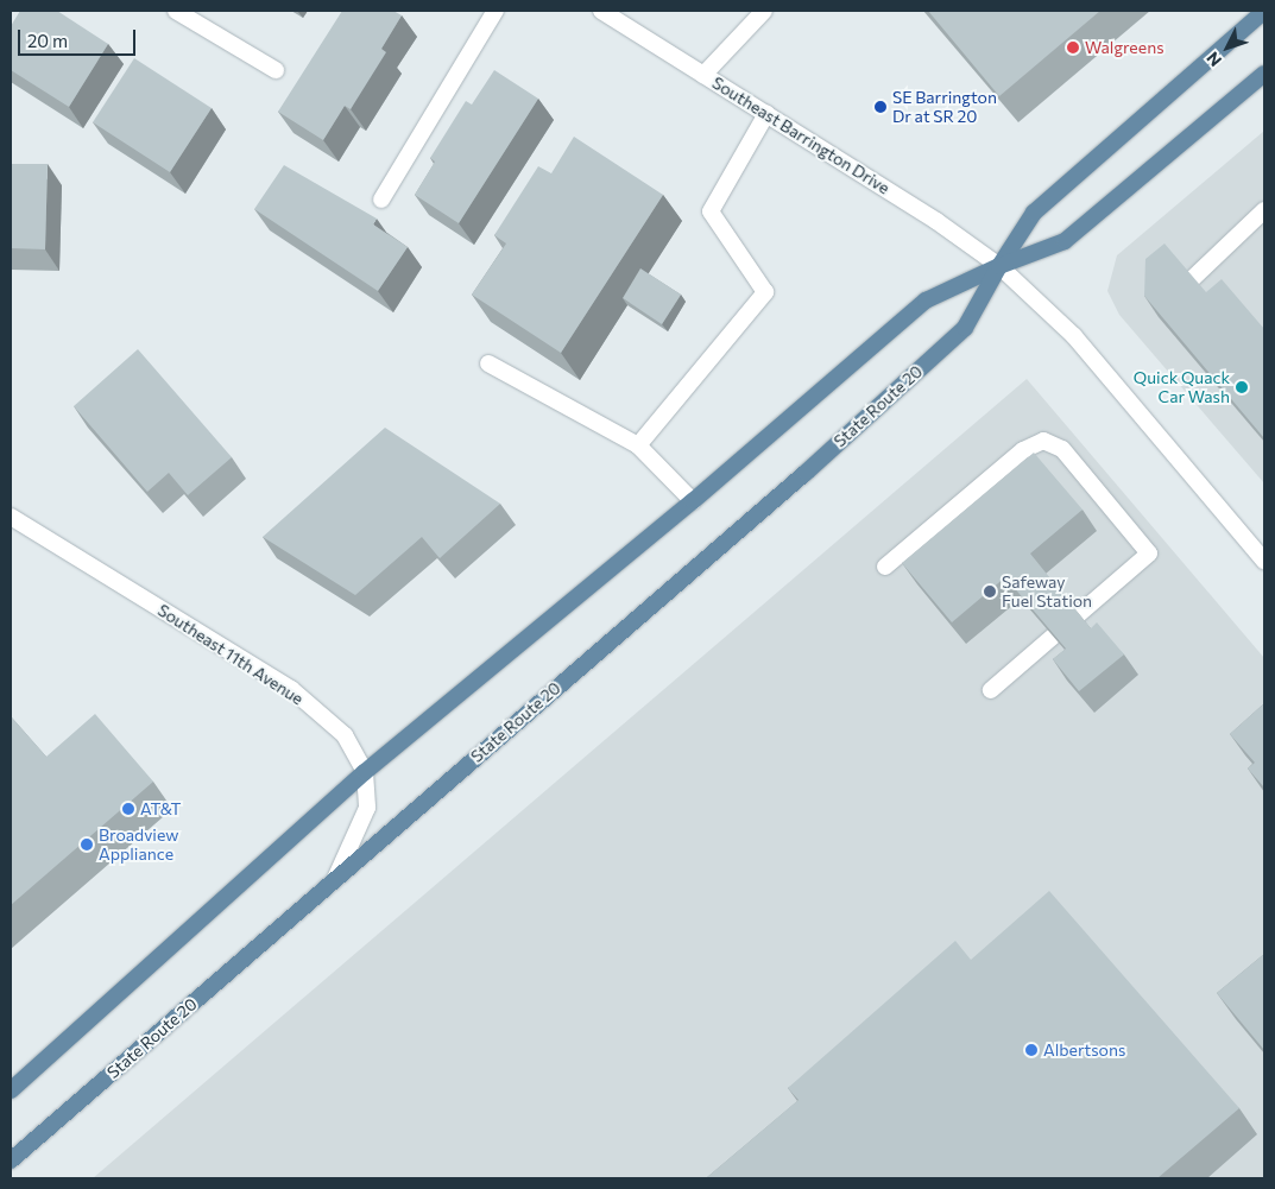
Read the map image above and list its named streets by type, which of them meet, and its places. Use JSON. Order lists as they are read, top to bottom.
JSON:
{
  "streets": {
    "main road": ["State Route 20"],
    "street": ["Southeast Barrington Drive", "Southeast 11th Avenue"]
  },
  "crossings": [
    ["Southeast Barrington Drive", "State Route 20"],
    ["State Route 20", "Southeast 11th Avenue"]
  ],
  "places": [
    "Walgreens",
    "SE Barrington Dr at SR 20",
    "Quick Quack Car Wash",
    "Safeway Fuel Station",
    "AT&T",
    "Broadview Appliance",
    "Albertsons"
  ],
  "scale_bar": "20 m",
  "north": "bottom left"
}
